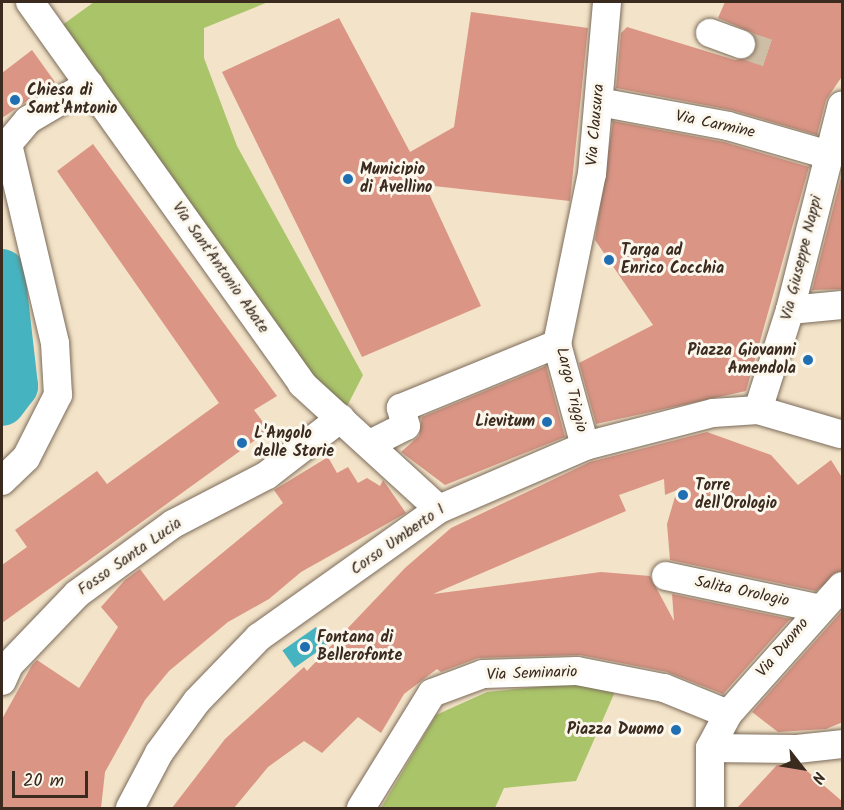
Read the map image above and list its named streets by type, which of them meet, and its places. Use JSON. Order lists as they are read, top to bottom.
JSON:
{
  "streets": {
    "street": [
      "Via Clausura",
      "Via Carmine",
      "Via Giuseppe Nappi",
      "Via Sant'Antonio Abate",
      "Largo Triggio",
      "Corso Umberto I",
      "Fosso Santa Lucia",
      "Salita Orologio",
      "Via Duomo",
      "Via Seminario"
    ]
  },
  "crossings": [
    ["Via Clausura", "Via Carmine"],
    ["Via Clausura", "Largo Triggio"],
    ["Via Carmine", "Via Giuseppe Nappi"],
    ["Via Giuseppe Nappi", "Corso Umberto I"],
    ["Via Sant'Antonio Abate", "Corso Umberto I"],
    ["Via Sant'Antonio Abate", "Fosso Santa Lucia"],
    ["Largo Triggio", "Corso Umberto I"],
    ["Salita Orologio", "Via Duomo"],
    ["Via Duomo", "Via Seminario"]
  ],
  "places": [
    "Chiesa di Sant'Antonio",
    "Municipio di Avellino",
    "Targa ad Enrico Cocchia",
    "Piazza Giovanni Amendola",
    "Lievitum",
    "L'Angolo delle Storie",
    "Torre dell'Orologio",
    "Fontana di Bellerofonte",
    "Piazza Duomo"
  ],
  "scale_bar": "20 m",
  "north": "bottom right"
}
